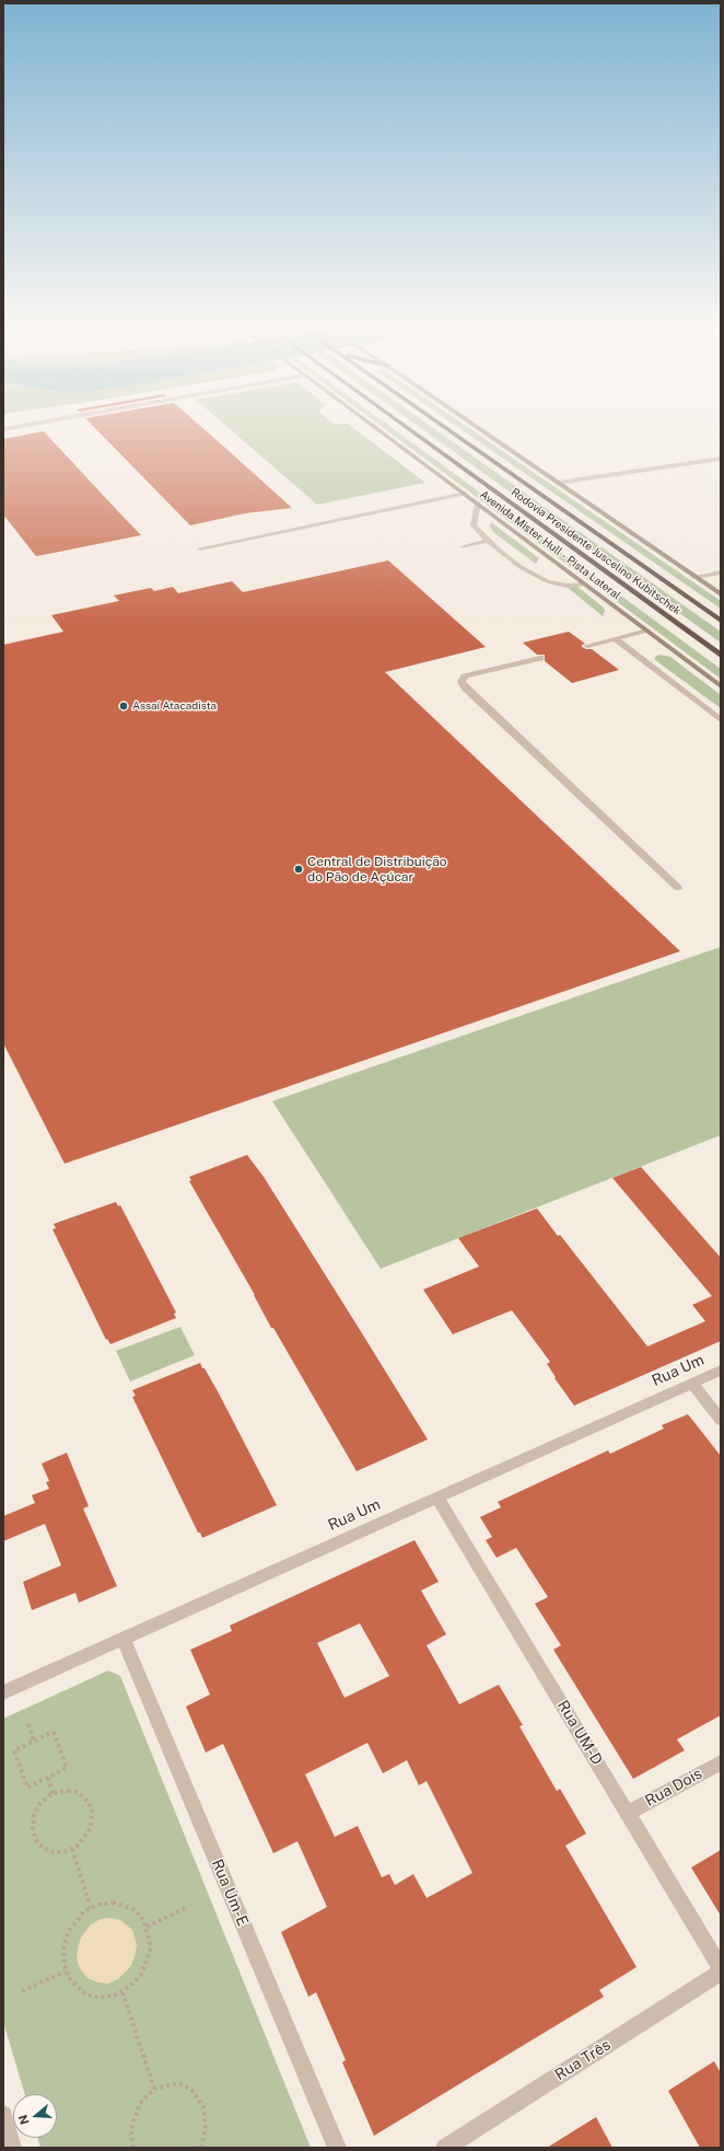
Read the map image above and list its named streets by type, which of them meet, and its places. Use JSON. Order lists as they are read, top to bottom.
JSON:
{
  "streets": {
    "highway": ["Rodovia Presidente Juscelino Kubitschek"],
    "main road": ["Avenida Mister Hull - Pista Lateral"],
    "street": [
      "Rua Um",
      "Rua UM-D",
      "Rua Dois",
      "Rua Um-E",
      "Rua Três"
    ]
  },
  "crossings": [
    ["Rua Um", "Rua UM-D"],
    ["Rua Um", "Rua Um-E"],
    ["Rua UM-D", "Rua Dois"]
  ],
  "places": ["Assaí Atacadista", "Central de Distribuição do Pão de Açúcar"],
  "north": "left"
}
